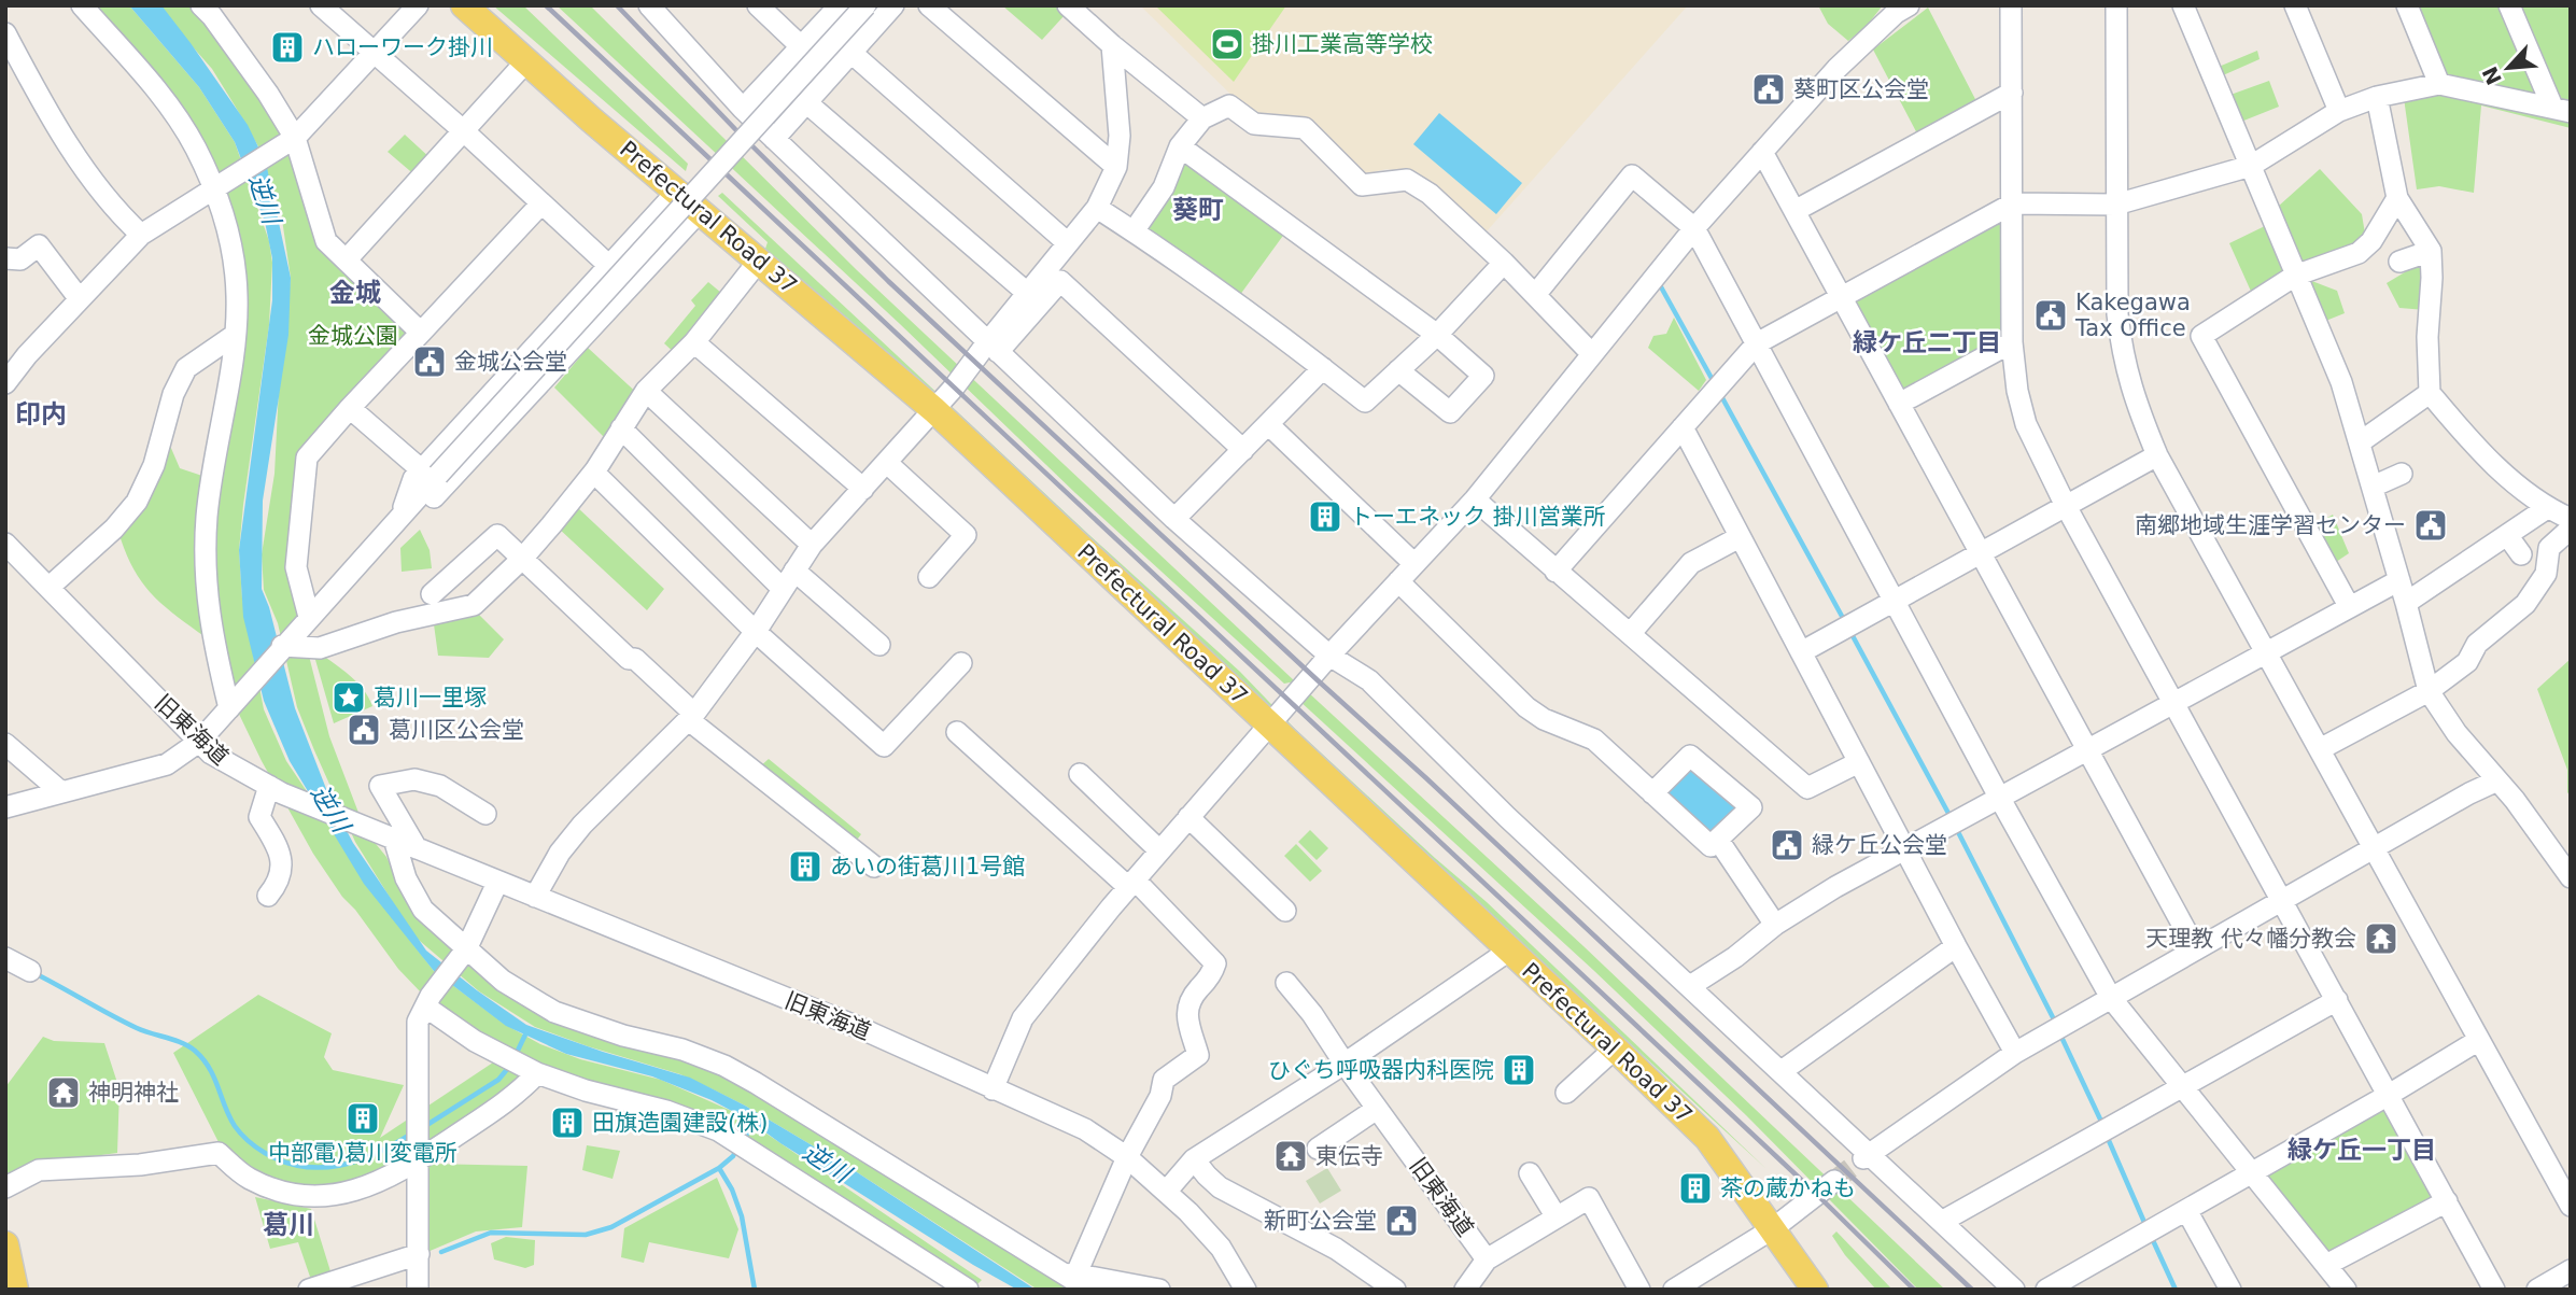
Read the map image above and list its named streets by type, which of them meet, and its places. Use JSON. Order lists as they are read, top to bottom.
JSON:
{
  "streets": {
    "main road": ["Prefectural Road 37"],
    "street": ["旧東海道"]
  },
  "districts": [
    "葵町",
    "金城",
    "緑ケ丘二丁目",
    "印内",
    "緑ケ丘一丁目",
    "葛川"
  ],
  "water": ["逆川"],
  "parks": ["金城公園"],
  "places": {
    "sports": ["掛川工業高等学校"],
    "building": [
      "ハローワーク掛川",
      "トーエネック 掛川営業所",
      "あいの街葛川1号館",
      "ひぐち呼吸器内科医院",
      "中部電)葛川変電所",
      "田旗造園建設(株)",
      "茶の蔵かねも"
    ],
    "public building": [
      "葵町区公会堂",
      "Kakegawa Tax Office",
      "金城公会堂",
      "南郷地域生涯学習センター",
      "葛川区公会堂",
      "緑ケ丘公会堂",
      "新町公会堂"
    ],
    "place": ["葛川一里塚"],
    "temple": ["天理教 代々幡分教会", "神明神社", "東伝寺"]
  },
  "north": "bottom left"
}
